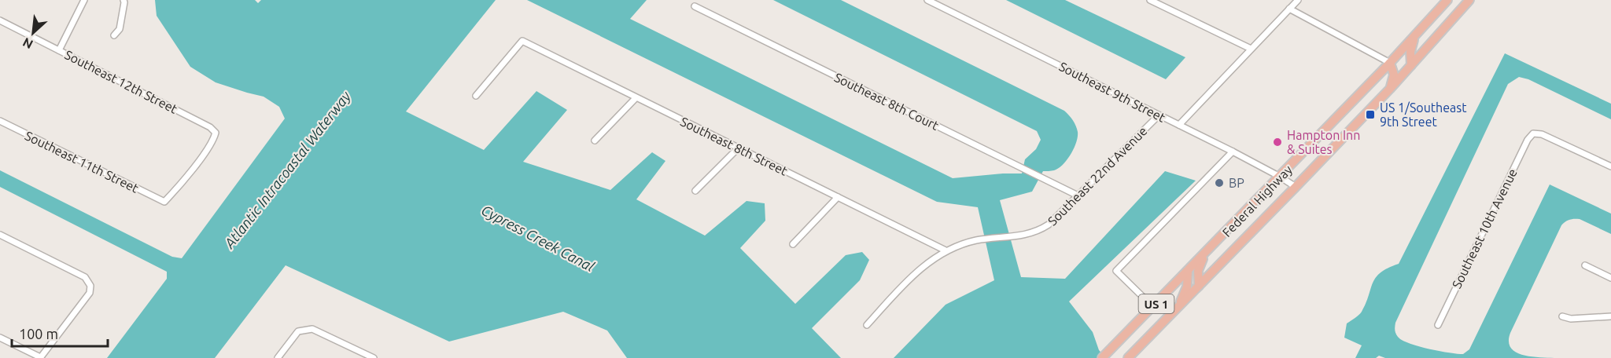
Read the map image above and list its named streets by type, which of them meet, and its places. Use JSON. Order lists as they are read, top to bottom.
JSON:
{
  "streets": {
    "main road": ["Federal Highway", "US 1"],
    "street": [
      "Southeast 12th Street",
      "Southeast 9th Street",
      "Southeast 8th Court",
      "Southeast 8th Street",
      "Southeast 11th Street",
      "Southeast 22nd Avenue",
      "Southeast 10th Avenue"
    ]
  },
  "crossings": [
    ["Southeast 12th Street", "Southeast 11th Street"],
    ["Southeast 9th Street", "Southeast 22nd Avenue"],
    ["Southeast 9th Street", "Federal Highway"],
    ["Southeast 8th Court", "Southeast 22nd Avenue"],
    ["Southeast 8th Street", "Southeast 22nd Avenue"]
  ],
  "water": ["Atlantic Intracoastal Waterway", "Cypress Creek Canal"],
  "places": {
    "transit": ["US 1/Southeast 9th Street"],
    "other": ["Hampton Inn & Suites", "BP"]
  },
  "scale_bar": "100 m",
  "north": "bottom left"
}
